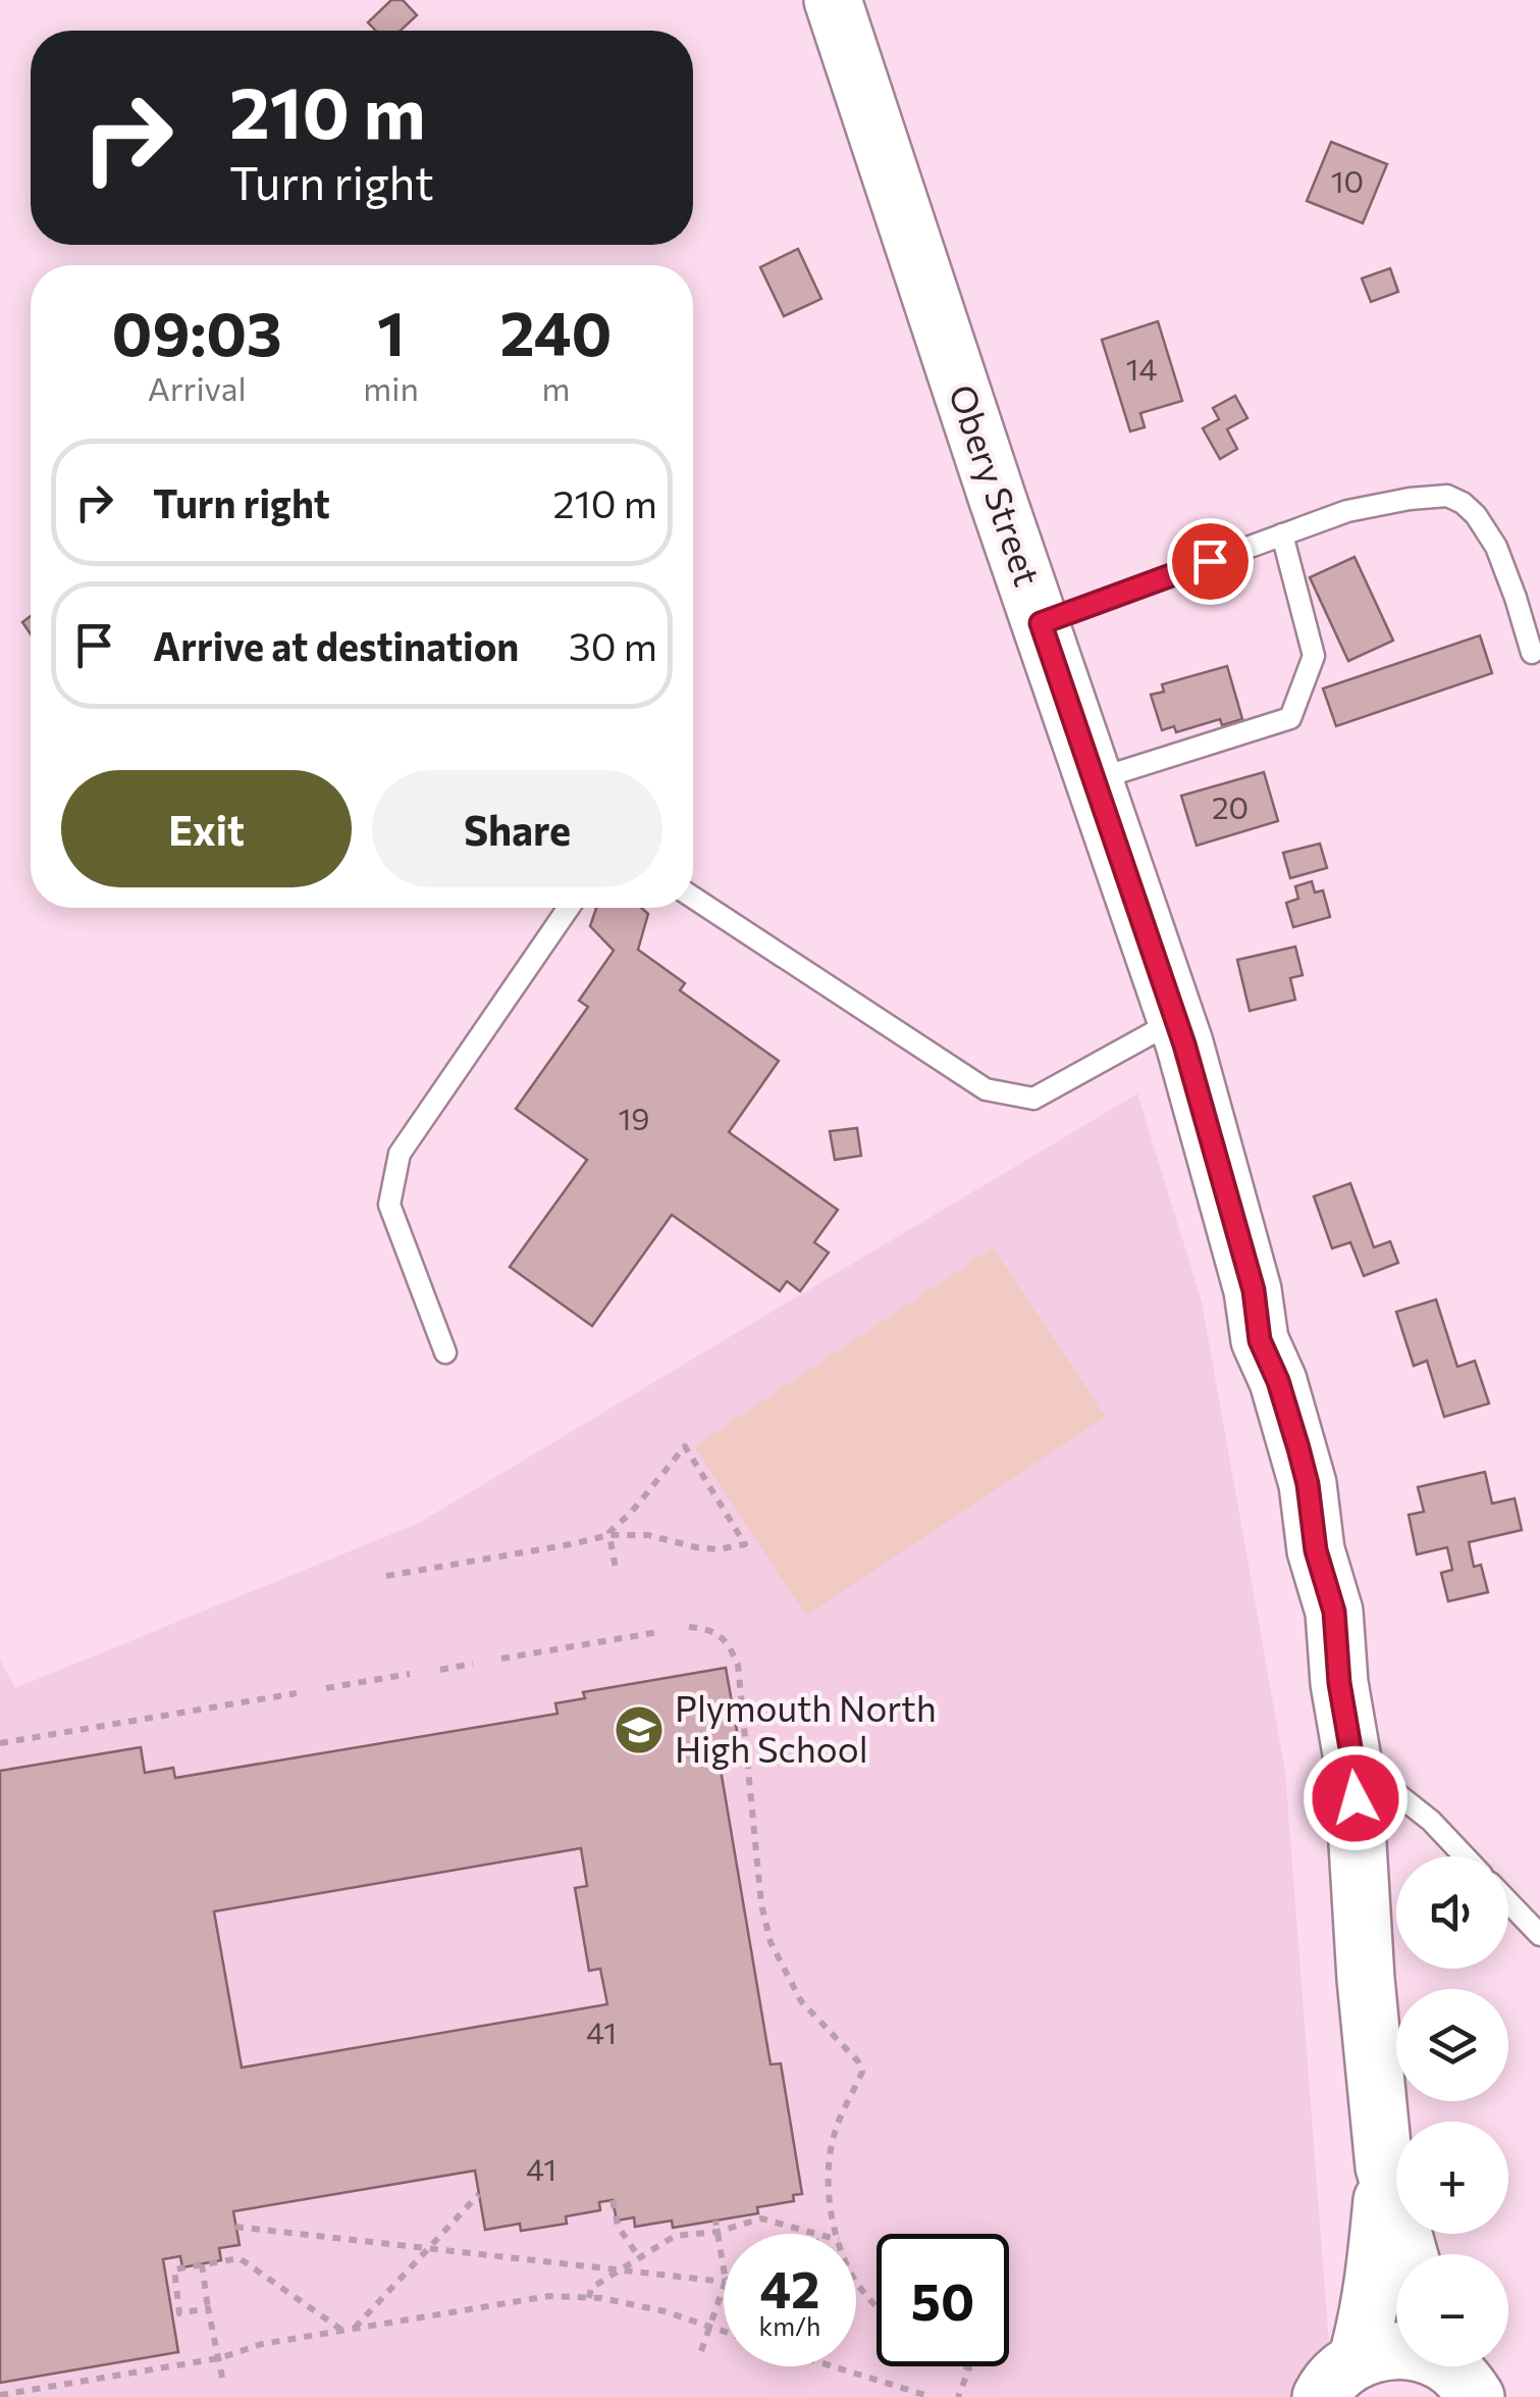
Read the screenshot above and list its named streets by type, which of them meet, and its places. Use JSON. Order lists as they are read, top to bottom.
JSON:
{
  "streets": {
    "main road": ["Obery Street"]
  },
  "places": {
    "school or university": ["Plymouth North High School"]
  },
  "house_numbers": [
    "10",
    "14",
    "20",
    "19",
    "41",
    "41"
  ],
  "page": {
    "turn": ["210 m", "Turn right"],
    "eta": [
      "09:03",
      "Arrival",
      "1",
      "min",
      "240",
      "m"
    ],
    "list": [
      {
        "name": "Turn right",
        "value": "210 m"
      },
      {
        "name": "Arrive at destination",
        "value": "30 m"
      }
    ],
    "buttons": ["Exit", "Share"],
    "map_buttons": ["+", "−"],
    "speed": "42 km/h",
    "limit": "50"
  }
}
